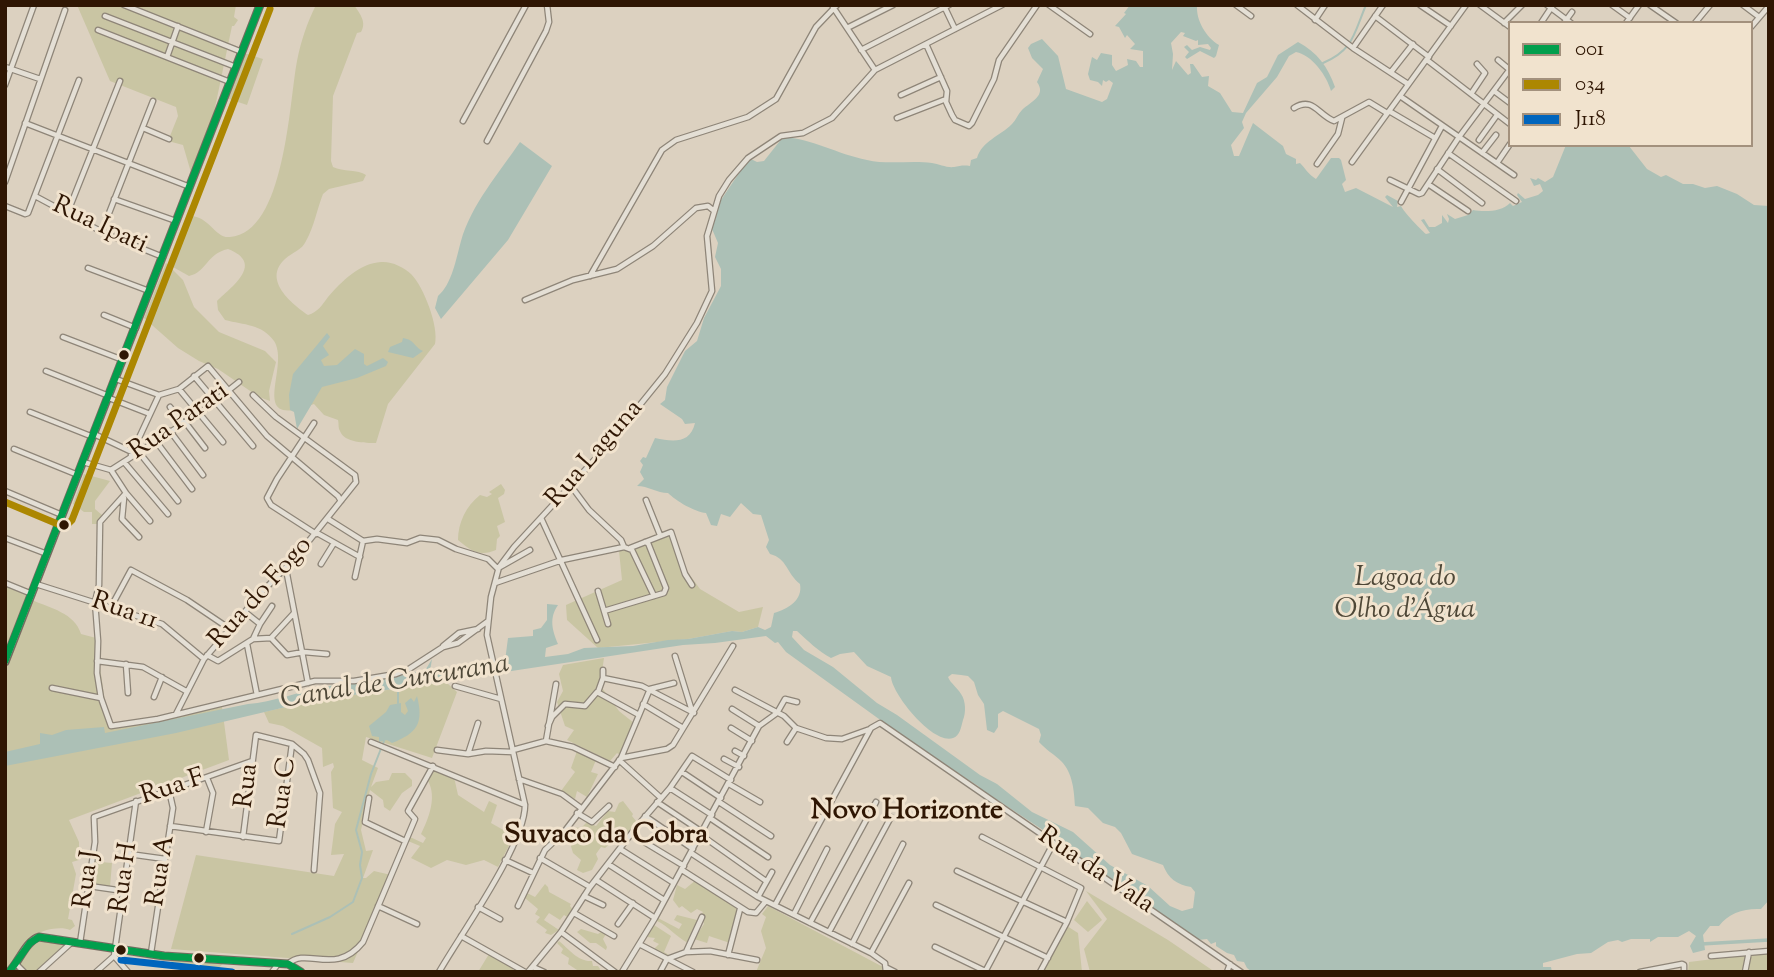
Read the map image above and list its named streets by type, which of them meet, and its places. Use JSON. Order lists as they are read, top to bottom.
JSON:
{
  "streets": {
    "street": [
      "Rua Ipati",
      "Rua Parati",
      "Rua Laguna",
      "Rua do Fogo",
      "Rua 11",
      "Rua",
      "Rua F",
      "Rua C",
      "Rua A",
      "Rua da Vala",
      "Rua H",
      "Rua J"
    ]
  },
  "crossings": [
    ["Rua do Fogo", "Rua 11"],
    ["Rua", "Rua F"],
    ["Rua", "Rua C"],
    ["Rua F", "Rua A"],
    ["Rua F", "Rua H"],
    ["Rua F", "Rua J"]
  ],
  "districts": ["Novo Horizonte", "Suvaco da Cobra"],
  "water": ["Lagoa do Olho d'Água", "Canal de Curcurana"],
  "lines": ["transit line 001", "transit line 034", "transit line J118"],
  "legend": ["001", "034", "J118"]
}
